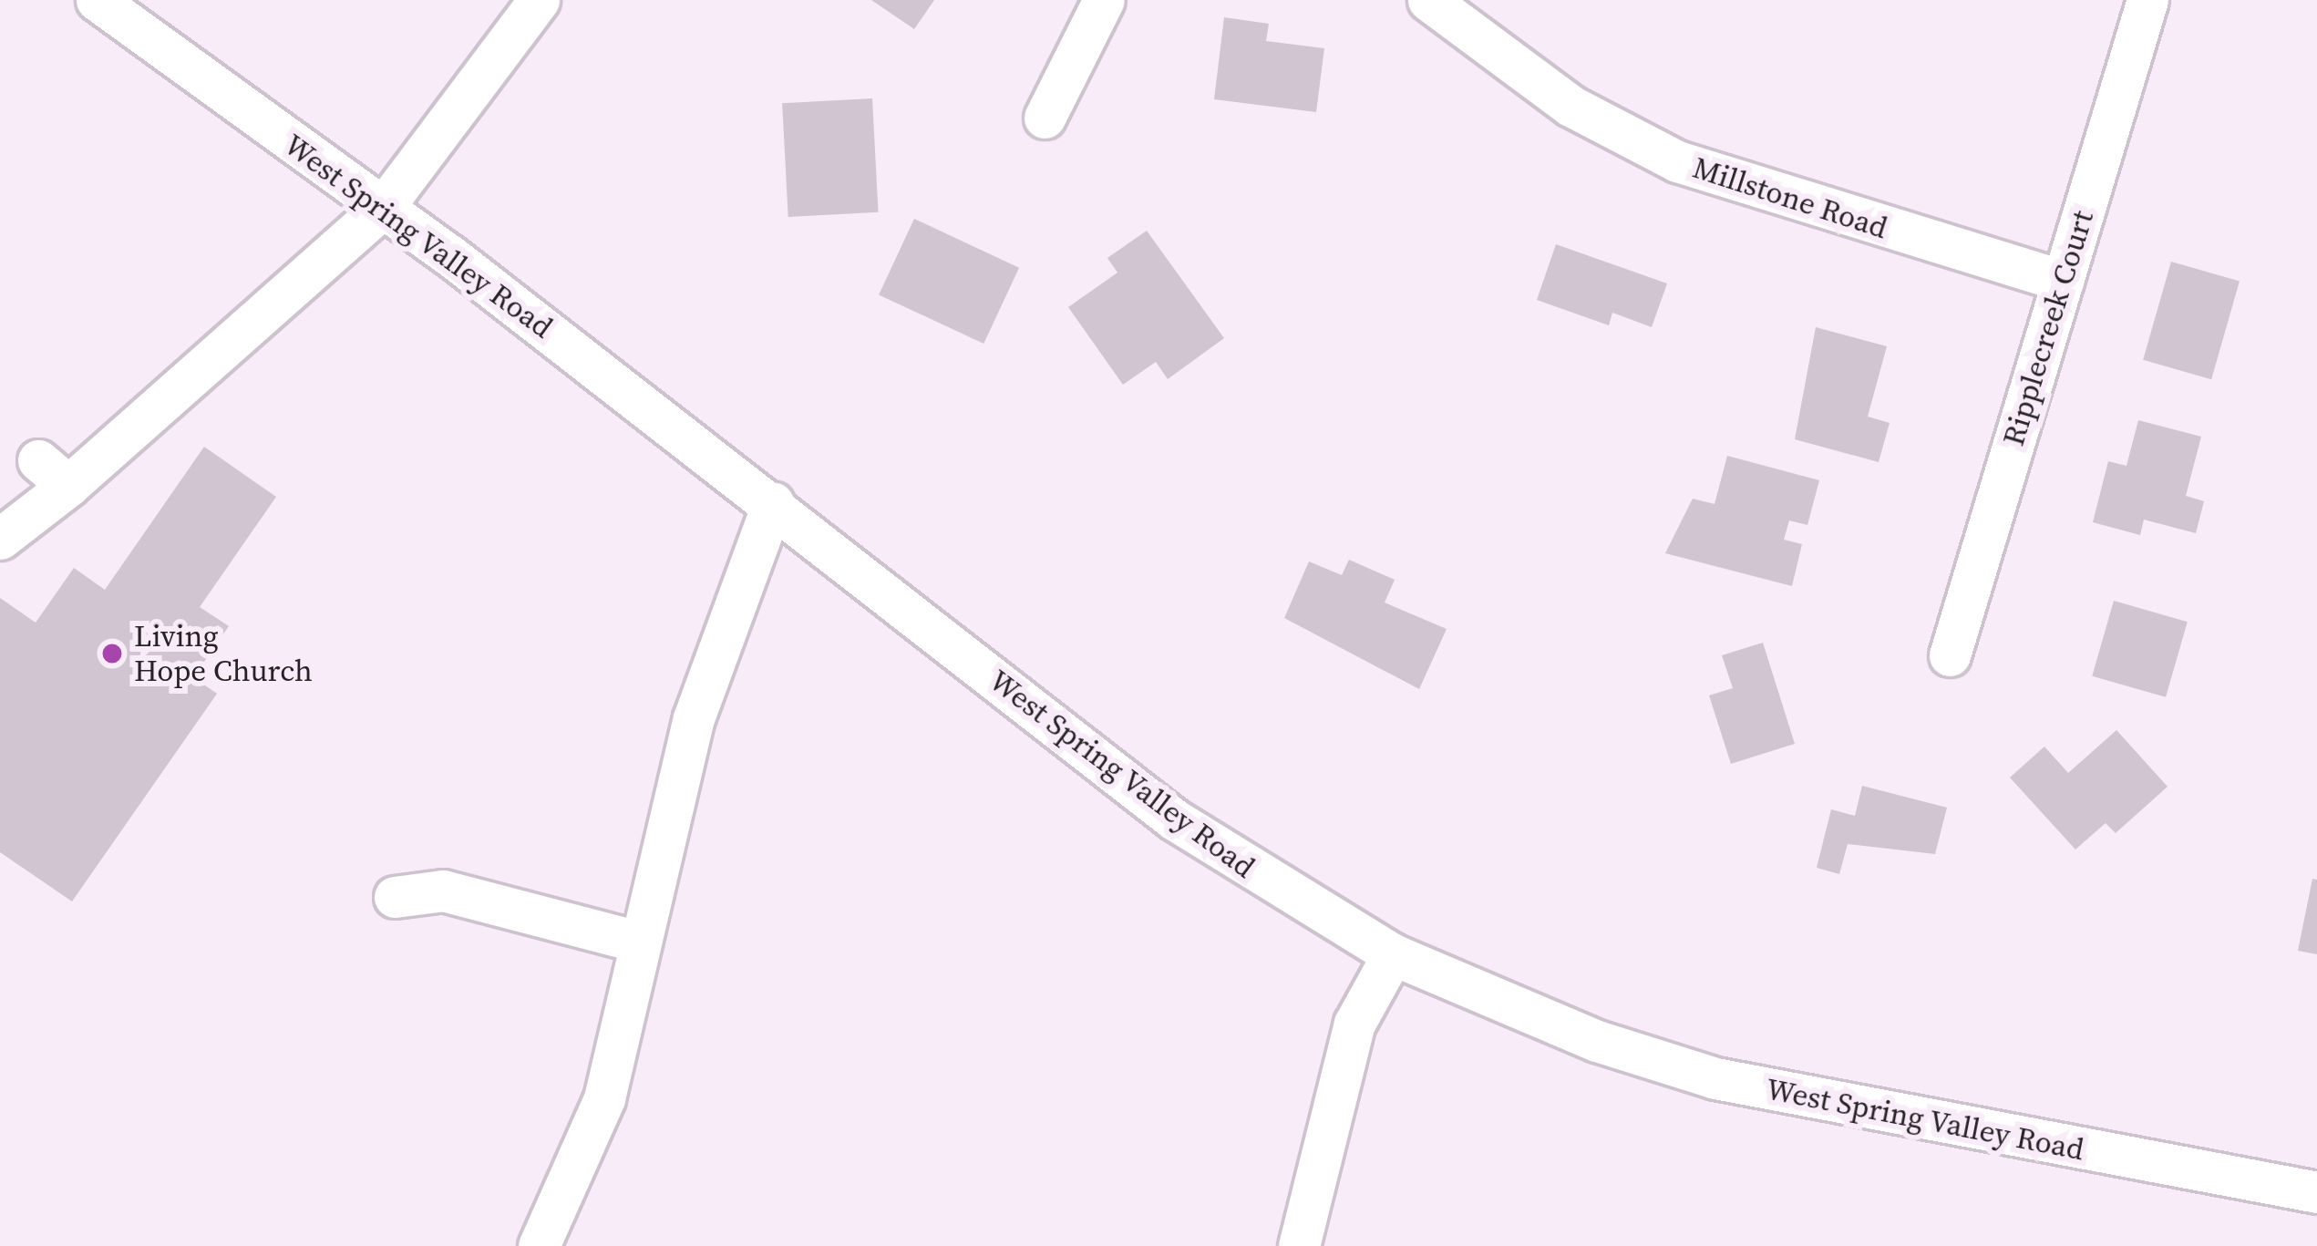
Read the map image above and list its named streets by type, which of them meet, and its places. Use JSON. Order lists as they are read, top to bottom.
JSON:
{
  "streets": {
    "street": ["Millstone Road", "West Spring Valley Road", "Ripplecreek Court"]
  },
  "crossings": [
    ["Millstone Road", "Ripplecreek Court"]
  ],
  "places": ["Living Hope Church"]
}
